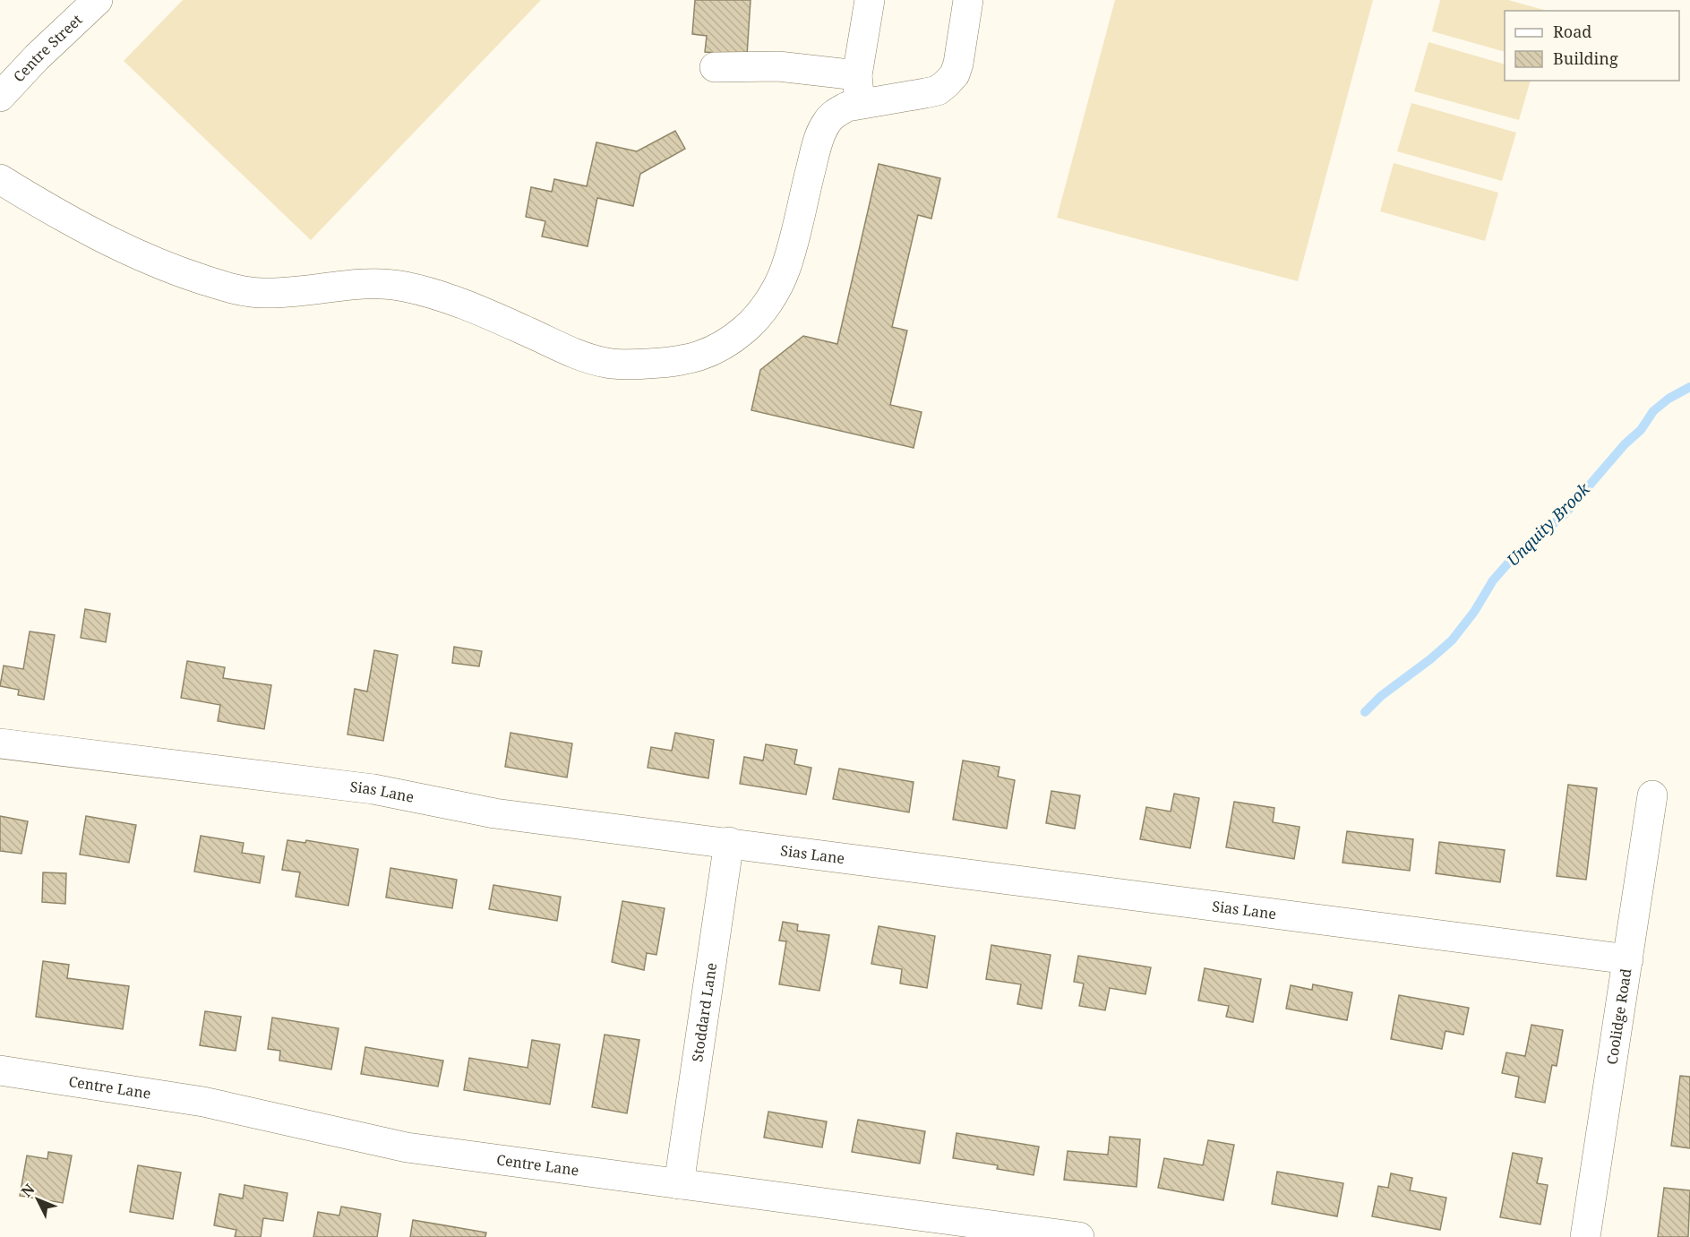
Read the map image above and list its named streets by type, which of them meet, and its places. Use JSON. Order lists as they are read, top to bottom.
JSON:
{
  "streets": {
    "street": [
      "Centre Street",
      "Sias Lane",
      "Stoddard Lane",
      "Coolidge Road",
      "Centre Lane"
    ]
  },
  "crossings": [
    ["Sias Lane", "Stoddard Lane"],
    ["Sias Lane", "Coolidge Road"],
    ["Stoddard Lane", "Centre Lane"]
  ],
  "water": ["Unquity Brook"],
  "legend": ["Road", "Building"],
  "north": "top left"
}
